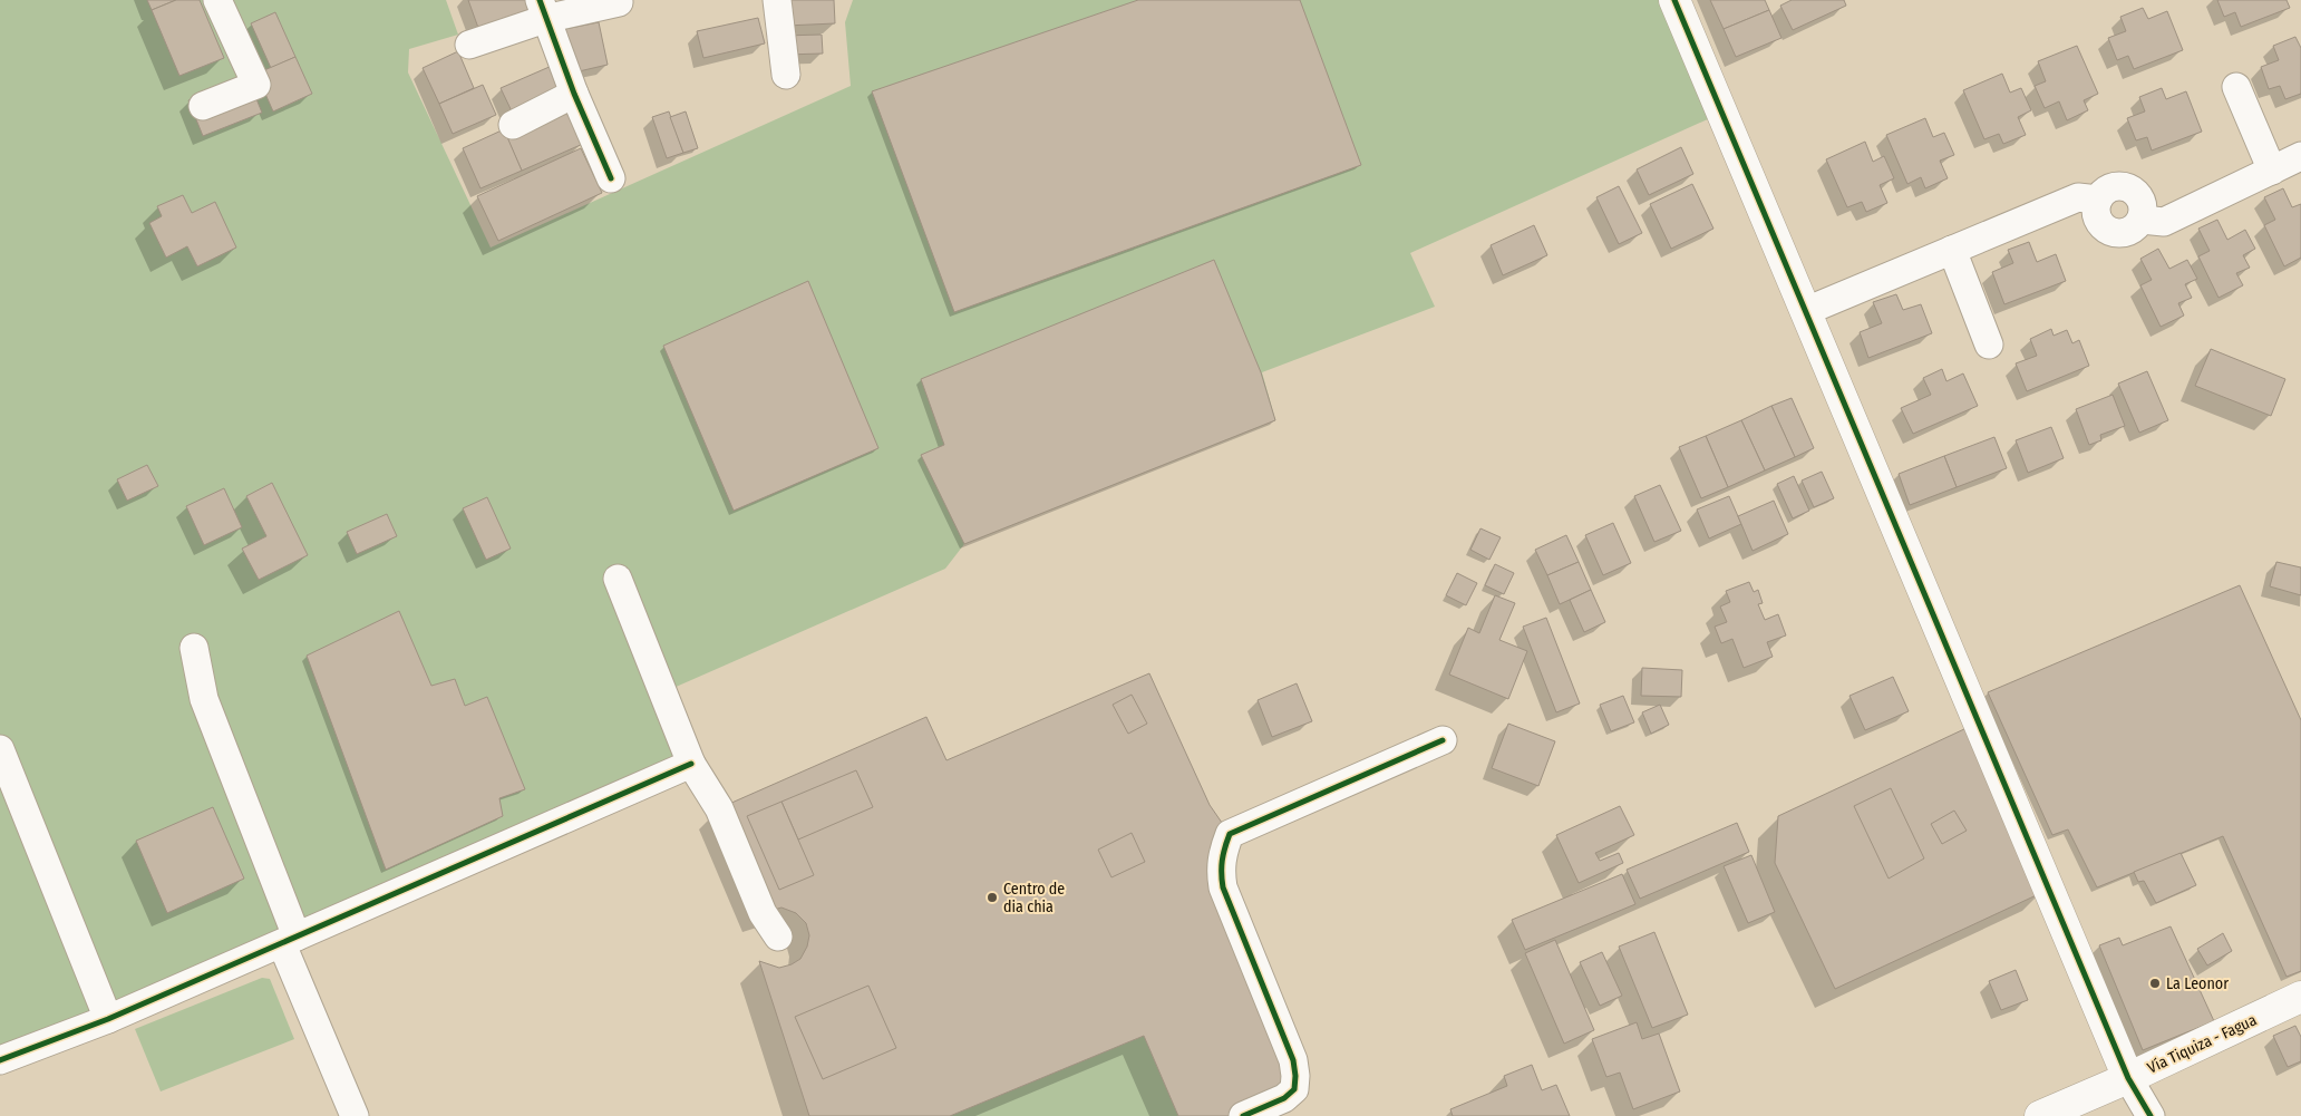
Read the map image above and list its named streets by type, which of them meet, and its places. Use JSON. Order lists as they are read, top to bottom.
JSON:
{
  "streets": {
    "street": ["Vía Tiquiza - Fagua"]
  },
  "places": ["Centro de dia chia", "La Leonor"]
}
